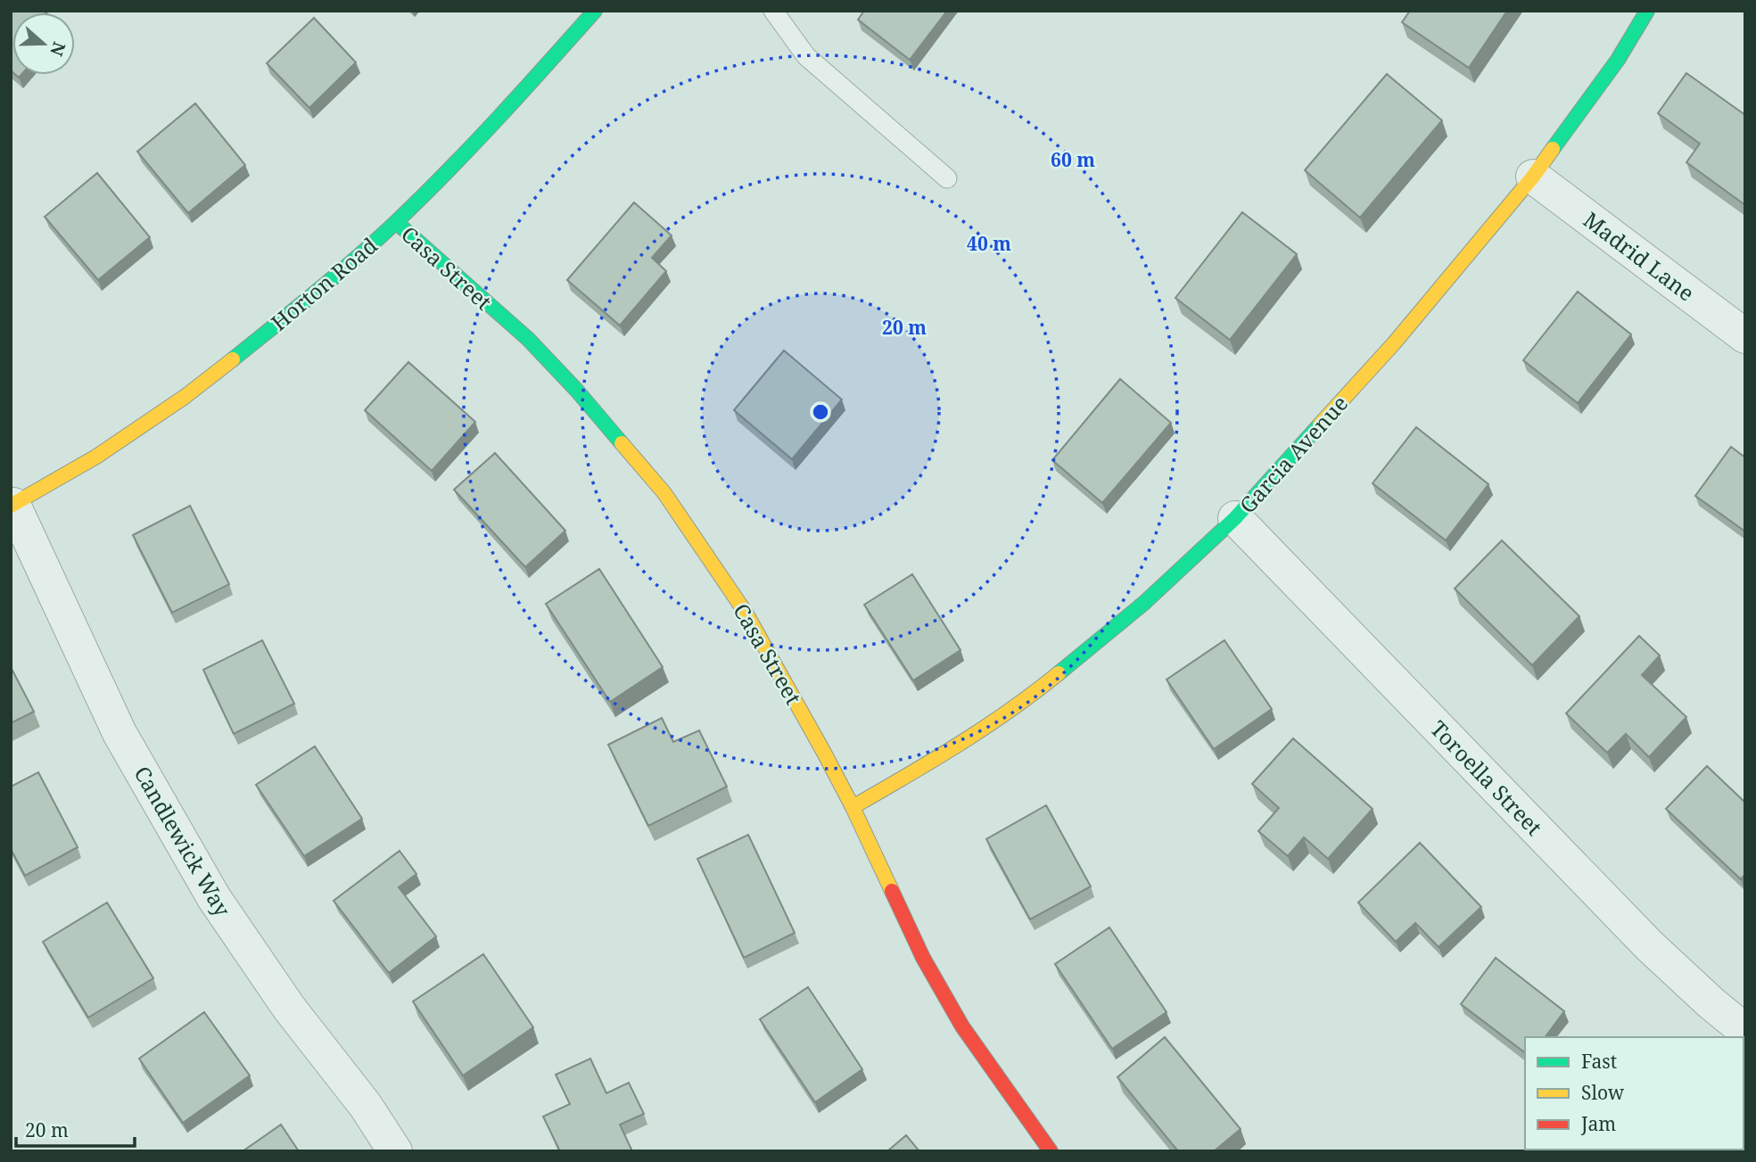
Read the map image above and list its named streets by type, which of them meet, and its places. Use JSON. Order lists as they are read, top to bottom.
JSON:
{
  "streets": {
    "street": [
      "Madrid Lane",
      "Casa Street",
      "Horton Road",
      "Garcia Avenue",
      "Toroella Street",
      "Candlewick Way"
    ]
  },
  "crossings": [
    ["Madrid Lane", "Garcia Avenue"],
    ["Casa Street", "Horton Road"],
    ["Casa Street", "Garcia Avenue"],
    ["Horton Road", "Candlewick Way"],
    ["Garcia Avenue", "Toroella Street"]
  ],
  "legend": ["Fast", "Slow", "Jam"],
  "scale_bar": "20 m",
  "north": "right",
  "rings": ["60 m", "40 m", "20 m"]
}
